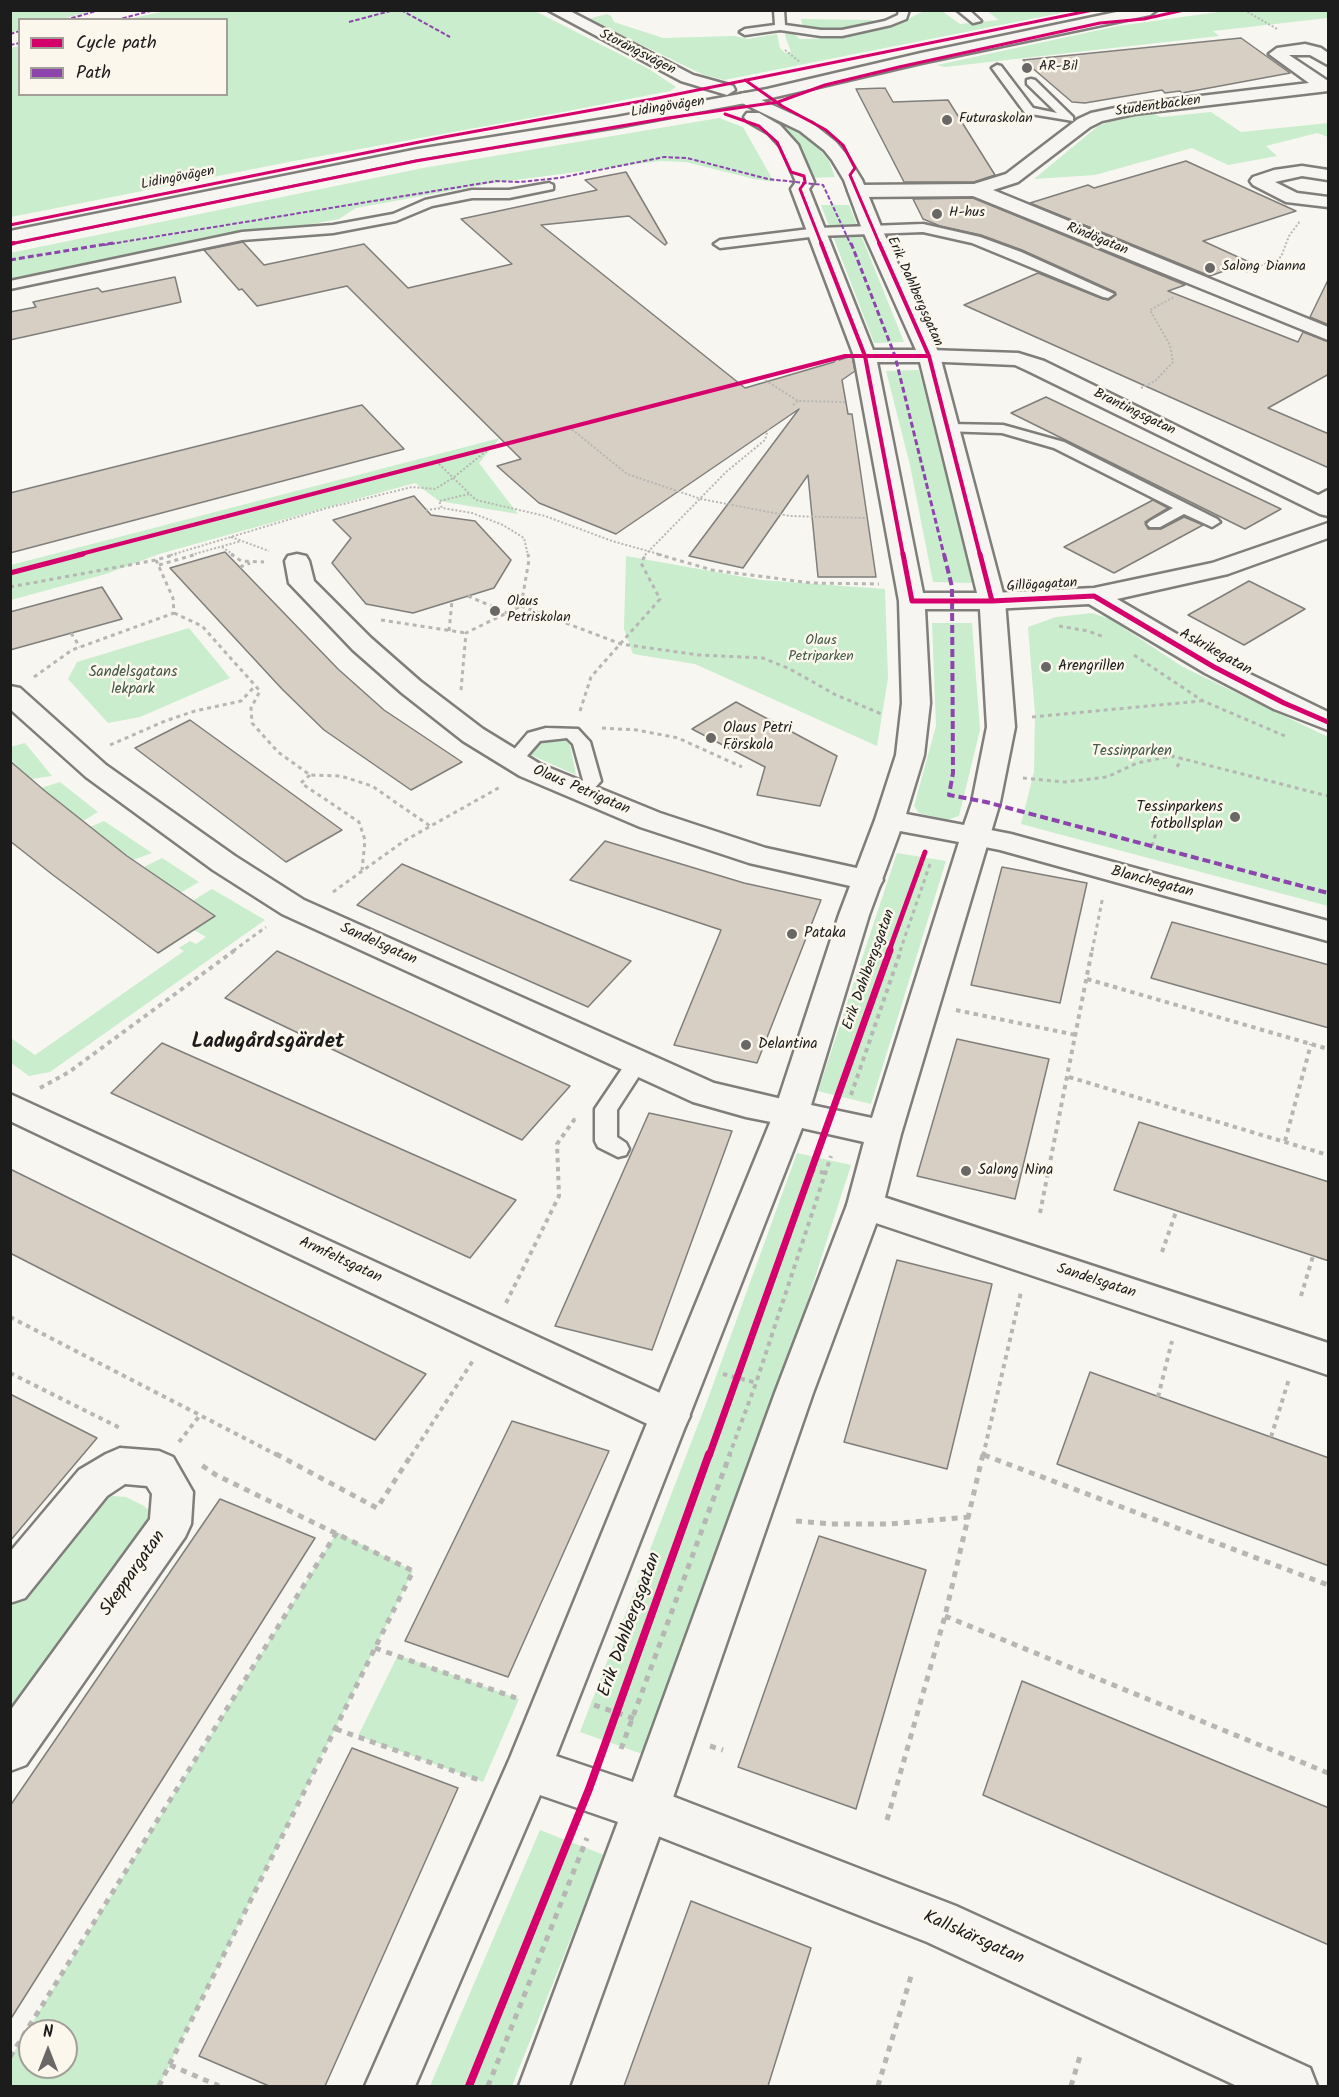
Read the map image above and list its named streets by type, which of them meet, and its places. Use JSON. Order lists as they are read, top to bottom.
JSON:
{
  "streets": {
    "street": [
      "Storängsvägen",
      "Studentbacken",
      "Lidingövägen",
      "Rindögatan",
      "Erik Dahlbergsgatan",
      "Brantingsgatan",
      "Gillögagatan",
      "Askrikegatan",
      "Olaus Petrigatan",
      "Blanchegatan",
      "Sandelsgatan",
      "Armfeltsgatan",
      "Skeppargatan",
      "Kallskärsgatan"
    ]
  },
  "crossings": [
    ["Storängsvägen", "Lidingövägen"],
    ["Storängsvägen", "Erik Dahlbergsgatan"],
    ["Studentbacken", "Rindögatan"],
    ["Lidingövägen", "Erik Dahlbergsgatan"],
    ["Rindögatan", "Erik Dahlbergsgatan"],
    ["Erik Dahlbergsgatan", "Brantingsgatan"],
    ["Erik Dahlbergsgatan", "Gillögagatan"],
    ["Erik Dahlbergsgatan", "Olaus Petrigatan"],
    ["Erik Dahlbergsgatan", "Blanchegatan"],
    ["Erik Dahlbergsgatan", "Sandelsgatan"],
    ["Erik Dahlbergsgatan", "Armfeltsgatan"],
    ["Erik Dahlbergsgatan", "Kallskärsgatan"],
    ["Gillögagatan", "Askrikegatan"]
  ],
  "districts": ["Ladugårdsgärdet"],
  "parks": ["Olaus Petriparken", "Sandelsgatans lekpark", "Tessinparken"],
  "places": [
    "AR-Bil",
    "Futuraskolan",
    "H-hus",
    "Salong Dianna",
    "Olaus Petriskolan",
    "Arengrillen",
    "Olaus Petri Förskola",
    "Tessinparkens fotbollsplan",
    "Pataka",
    "Delantina",
    "Salong Nina"
  ],
  "legend": ["Cycle path", "Path"],
  "north": "top"
}
